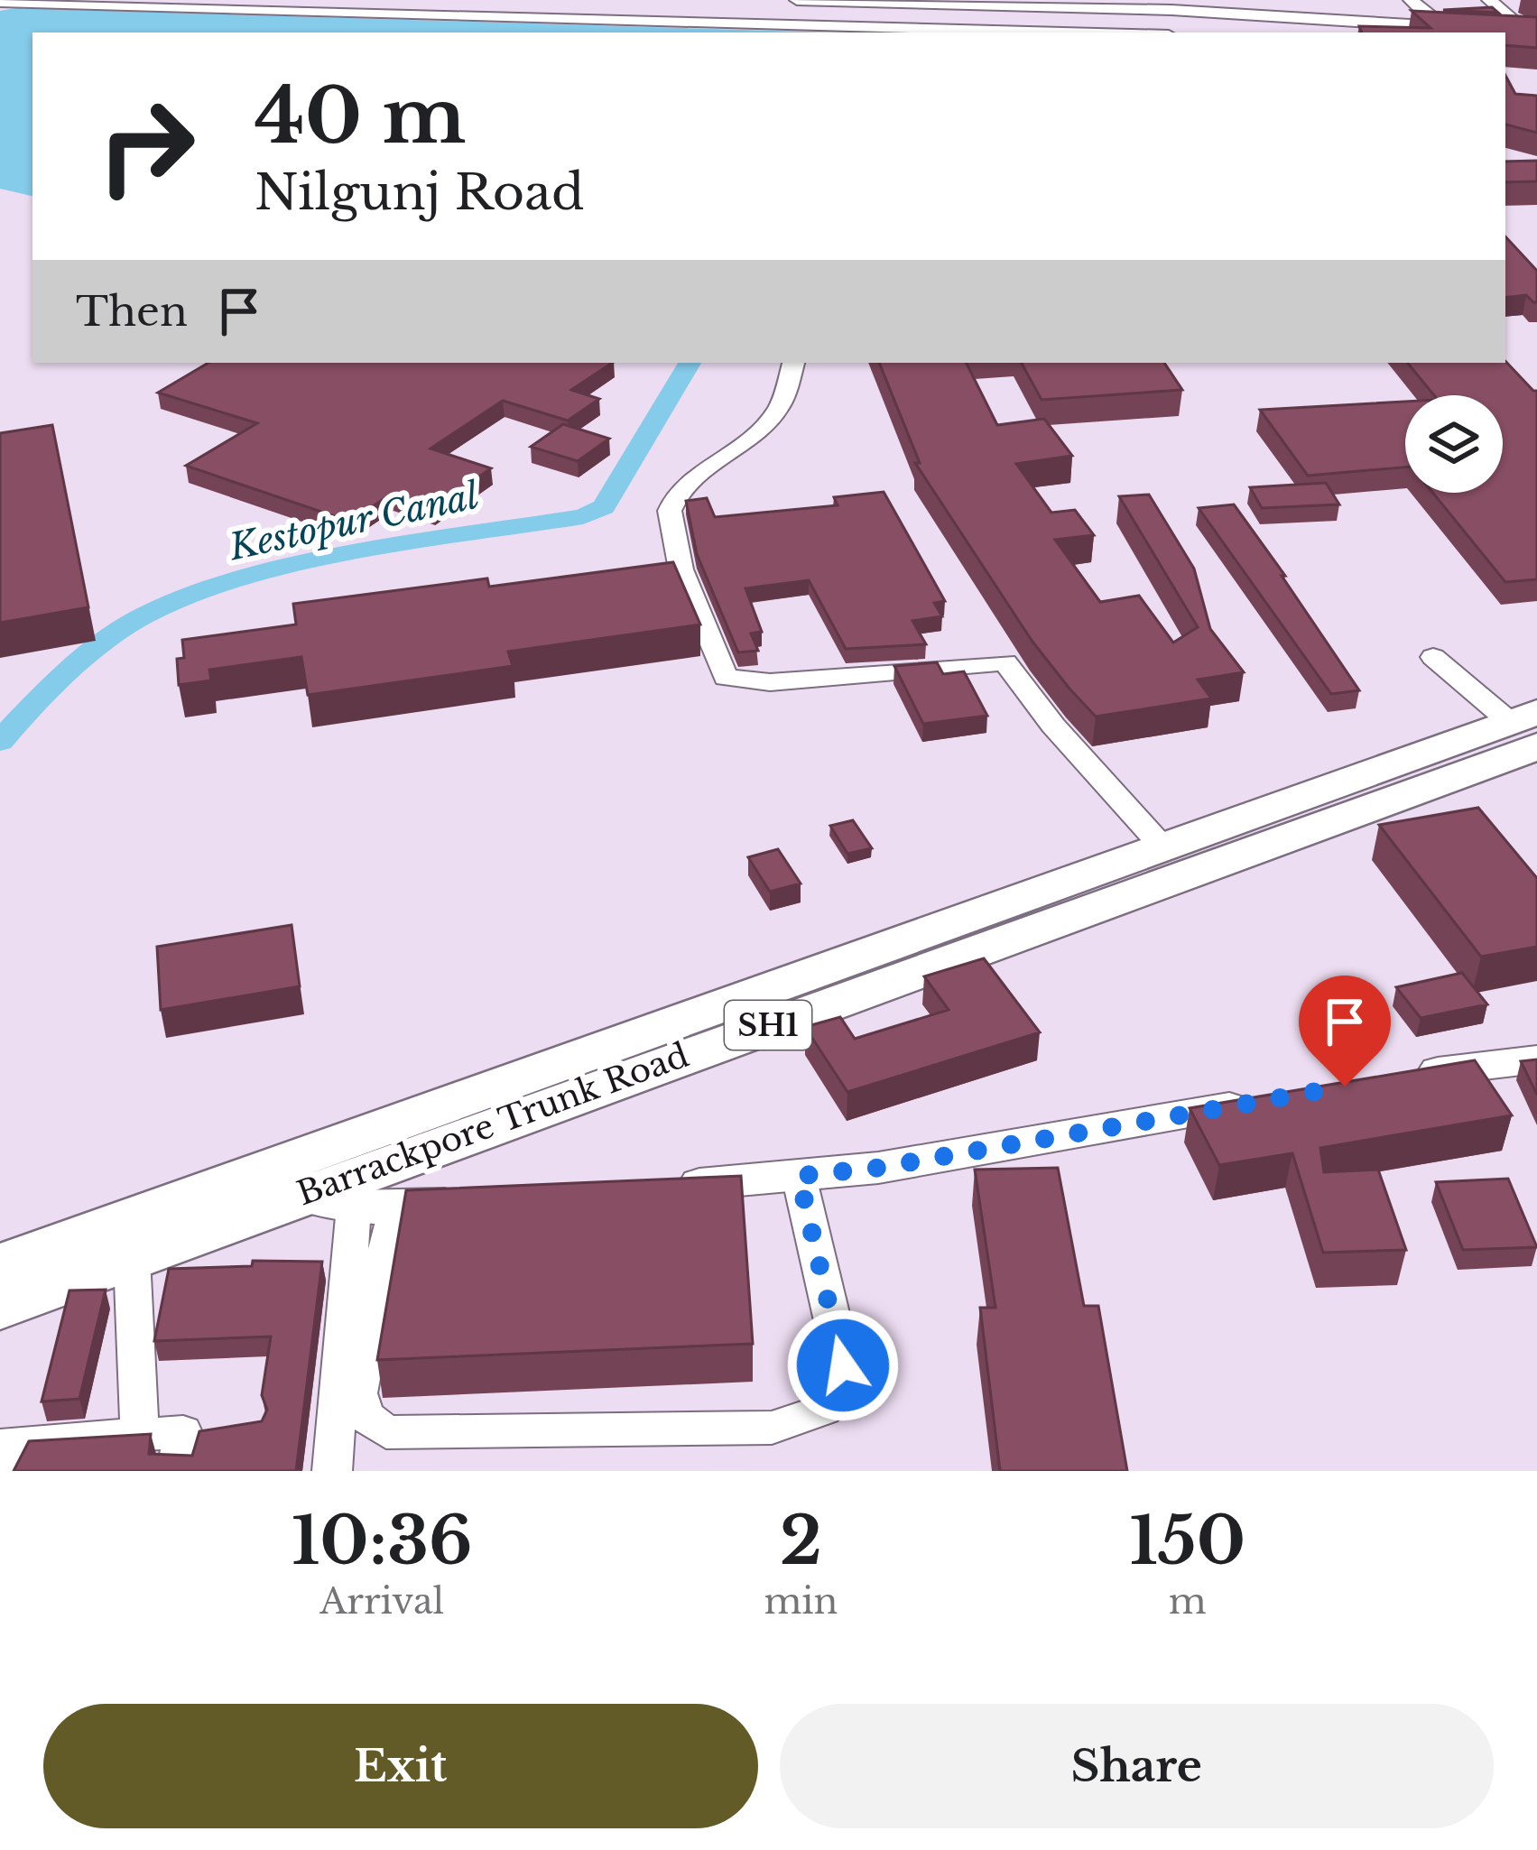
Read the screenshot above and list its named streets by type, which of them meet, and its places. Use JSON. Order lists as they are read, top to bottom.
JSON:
{
  "streets": {
    "main road": ["SH1", "Barrackpore Trunk Road"]
  },
  "water": ["Kestopur Canal"],
  "page": {
    "turn": ["40 m", "Nilgunj Road"],
    "then": "Then",
    "eta": [
      "10:36",
      "Arrival",
      "2",
      "min",
      "150",
      "m"
    ],
    "buttons": ["Exit", "Share"]
  }
}
